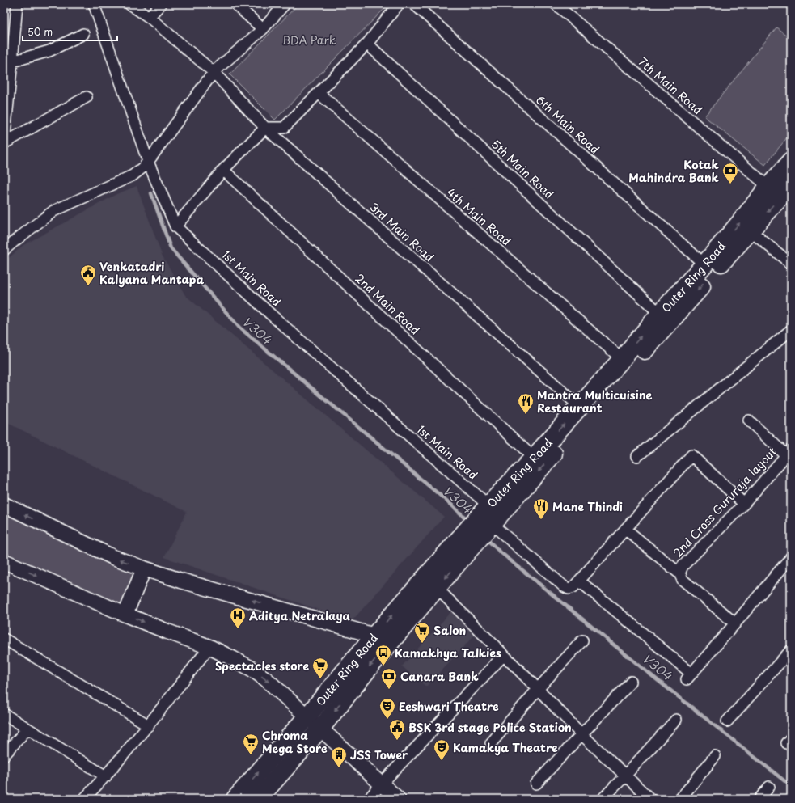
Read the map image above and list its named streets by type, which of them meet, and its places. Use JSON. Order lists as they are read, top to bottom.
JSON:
{
  "streets": {
    "highway": ["Outer Ring Road"],
    "street": [
      "7th Main Road",
      "6th Main Road",
      "5th Main Road",
      "4th Main Road",
      "3rd Main Road",
      "1st Main Road",
      "2nd Main Road",
      "2nd Cross Gururaja layout"
    ]
  },
  "crossings": [
    ["7th Main Road", "Outer Ring Road"],
    ["6th Main Road", "Outer Ring Road"],
    ["5th Main Road", "Outer Ring Road"],
    ["4th Main Road", "Outer Ring Road"],
    ["3rd Main Road", "Outer Ring Road"],
    ["Outer Ring Road", "1st Main Road"],
    ["Outer Ring Road", "2nd Main Road"]
  ],
  "water": ["V304"],
  "parks": ["BDA Park"],
  "places": {
    "bank": ["Kotak Mahindra Bank", "Canara Bank"],
    "public building": ["Venkatadri Kalyana Mantapa", "BSK 3rd stage Police Station"],
    "restaurant": ["Mantra Multicuisine Restaurant", "Mane Thindi"],
    "hospital": ["Aditya Netralaya"],
    "supermarket": ["Salon", "Spectacles store", "Chroma Mega Store"],
    "bus stop": ["Kamakhya Talkies"],
    "theatre": ["Eeshwari Theatre", "Kamakya Theatre"],
    "building": ["JSS Tower"]
  },
  "scale_bar": "50 m"
}
